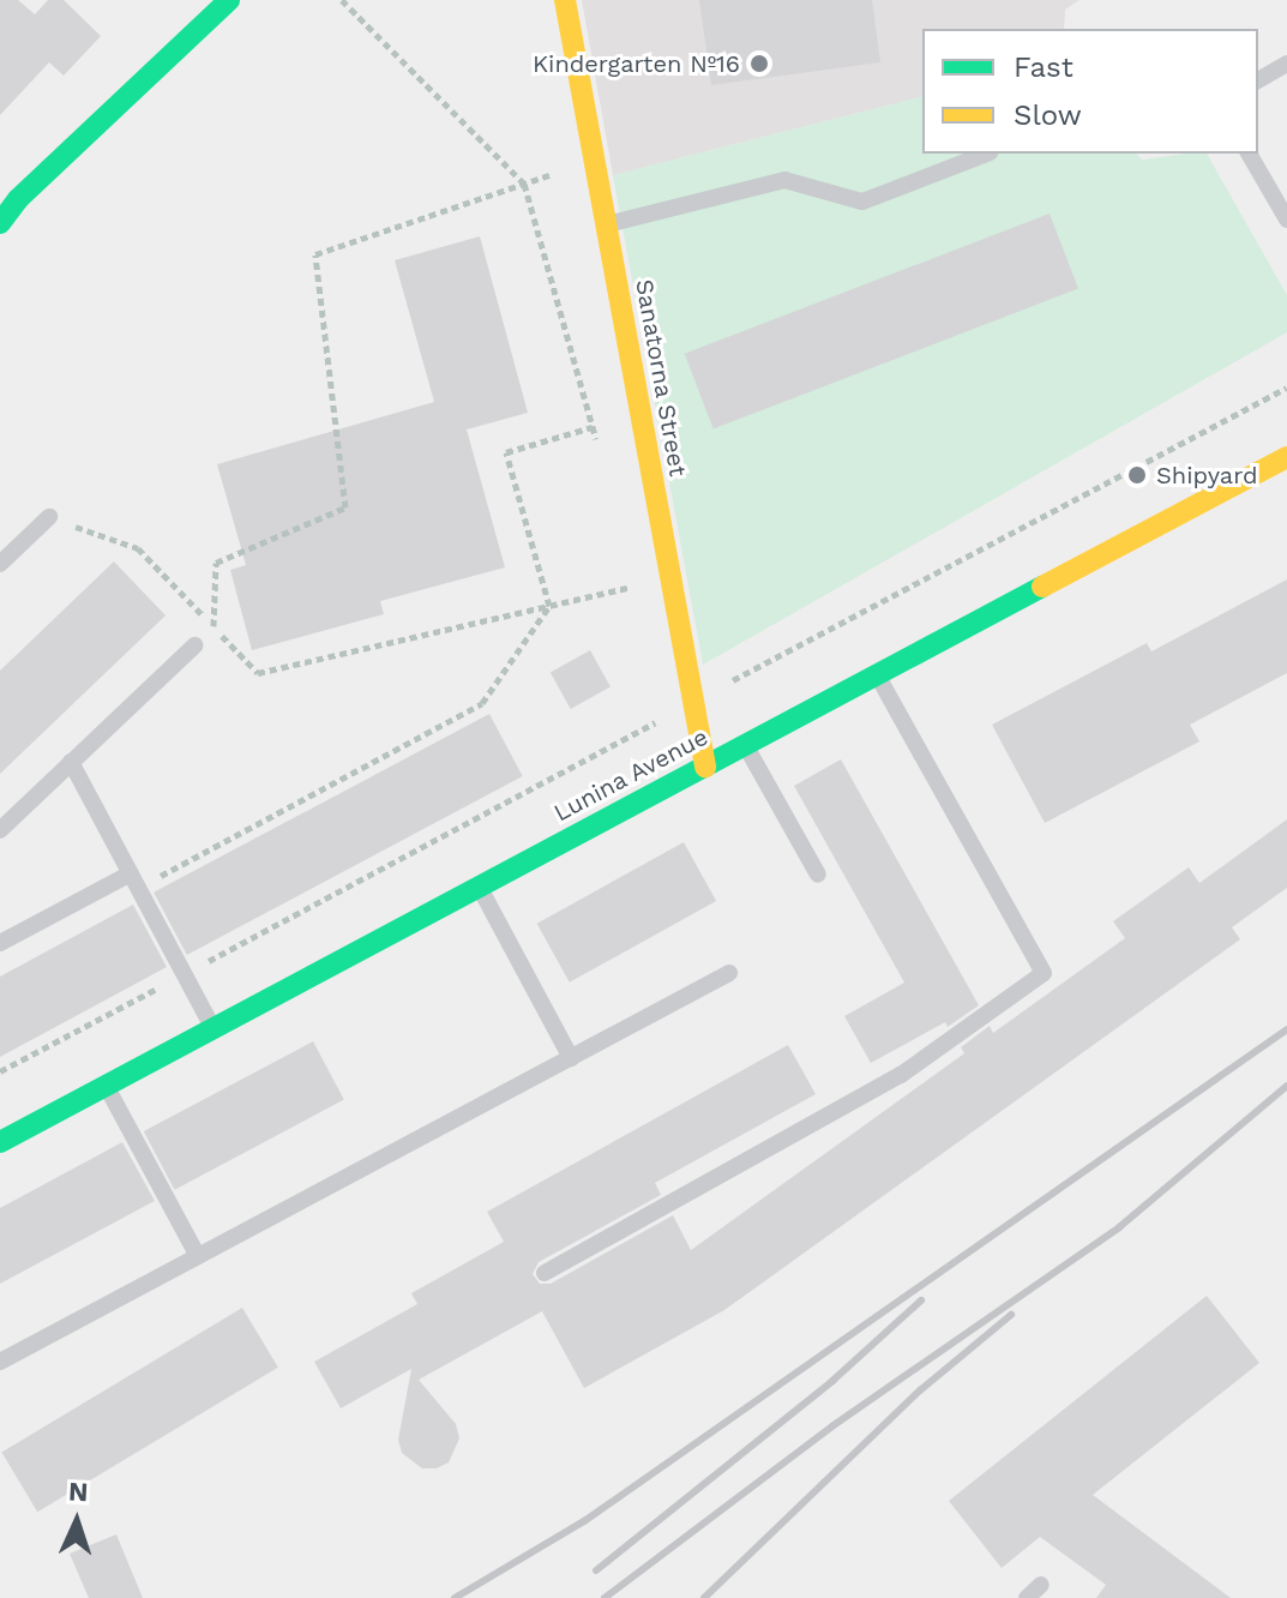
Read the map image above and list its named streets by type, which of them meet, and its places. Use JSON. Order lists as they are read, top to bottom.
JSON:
{
  "streets": {
    "street": ["Sanatorna Street", "Lunina Avenue"]
  },
  "crossings": [
    ["Sanatorna Street", "Lunina Avenue"]
  ],
  "places": ["Kindergarten №16", "Shipyard"],
  "legend": ["Fast", "Slow"],
  "north": "top"
}
